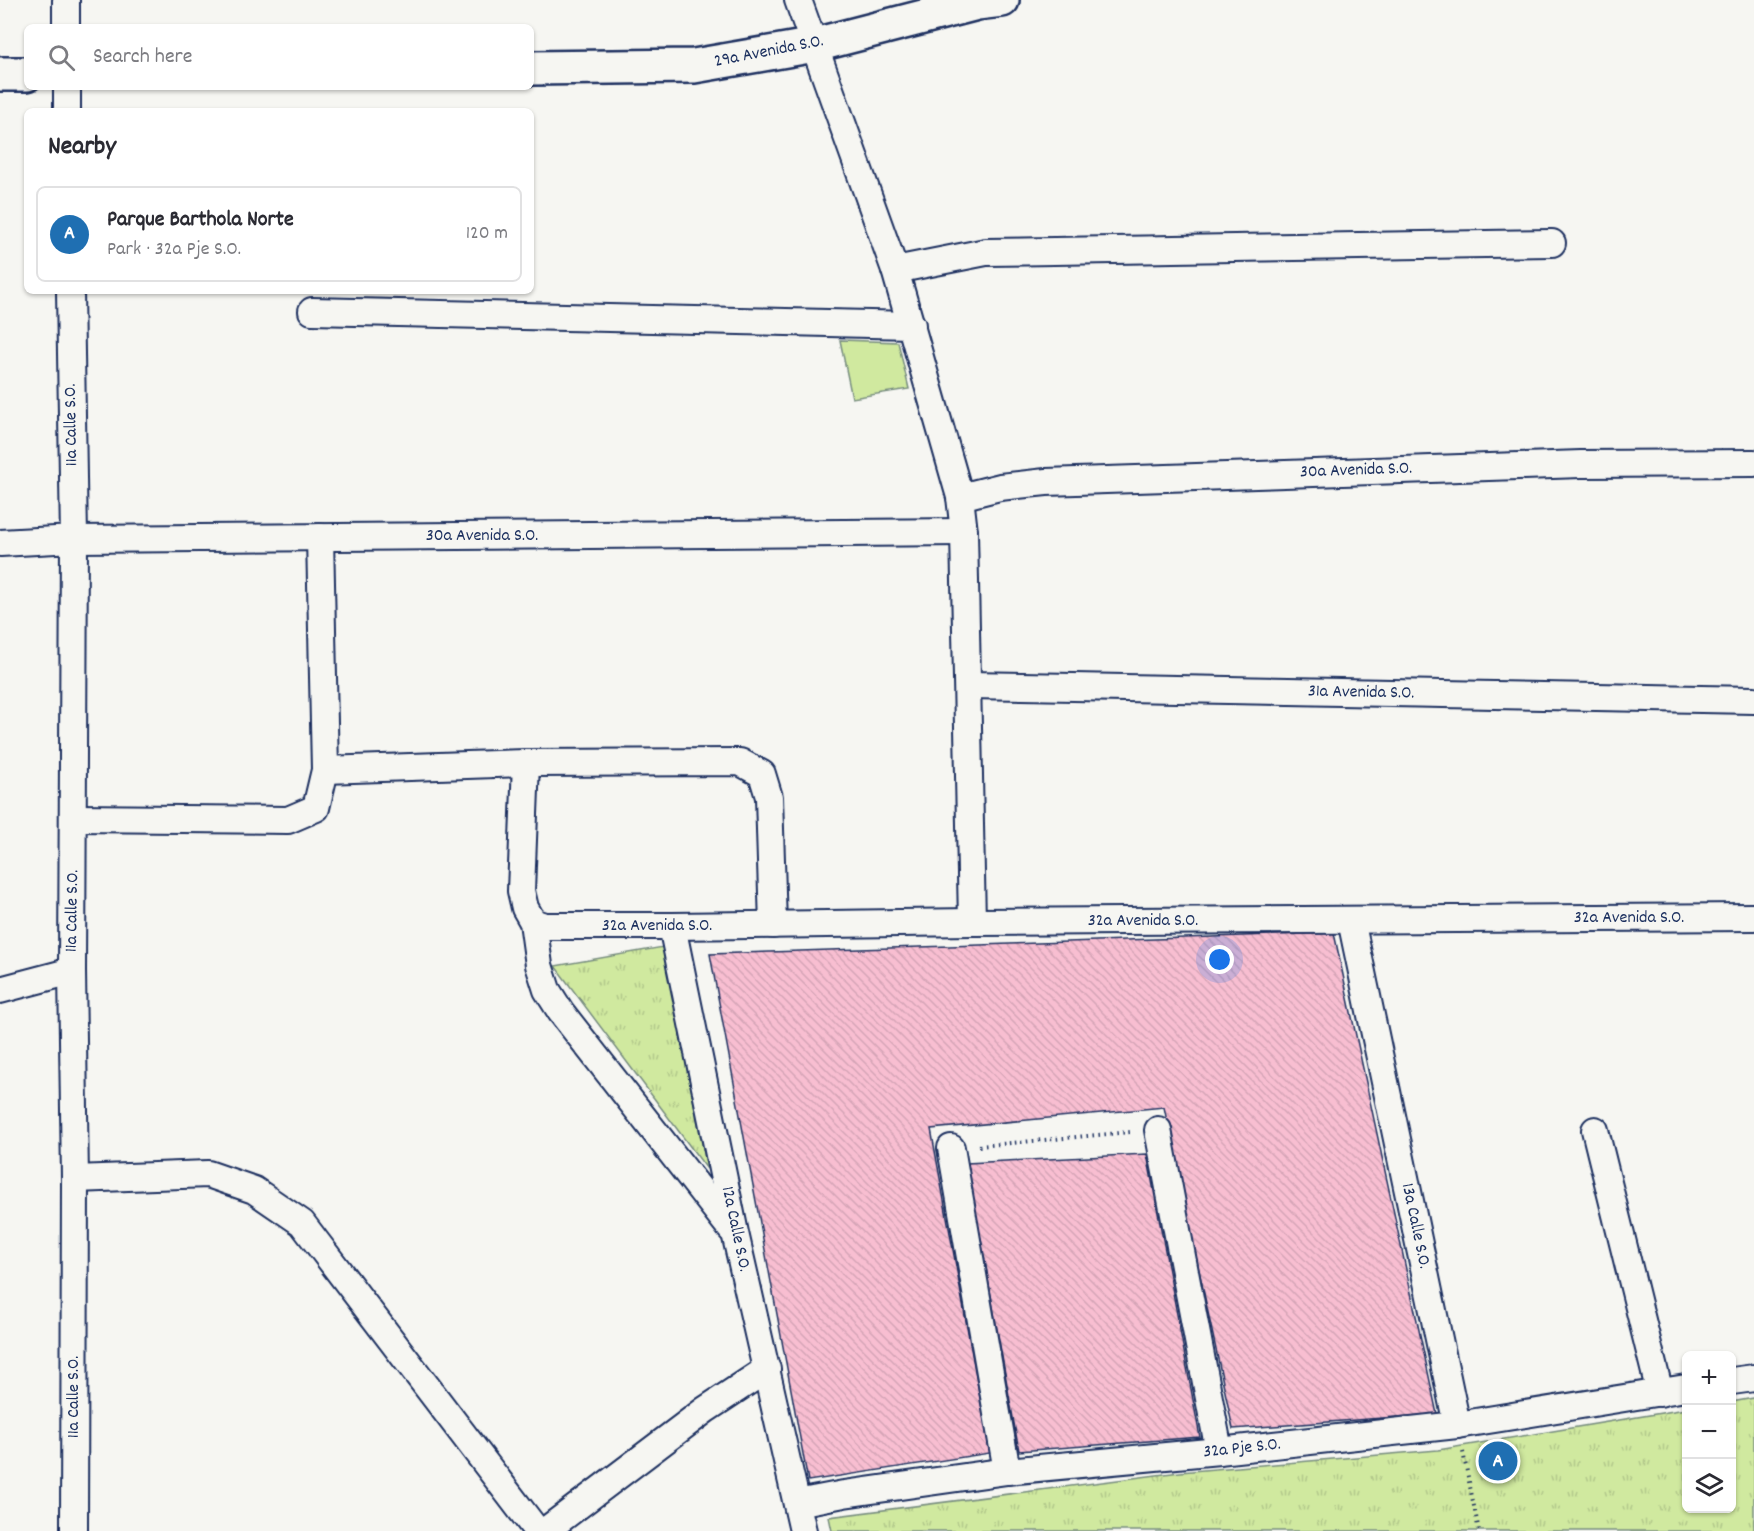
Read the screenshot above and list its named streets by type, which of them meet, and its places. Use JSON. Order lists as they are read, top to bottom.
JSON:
{
  "streets": {
    "street": [
      "29a Avenida S.O.",
      "11a Calle S.O.",
      "30a Avenida S.O.",
      "31a Avenida S.O.",
      "32a Avenida S.O.",
      "13a Calle S.O.",
      "12a Calle S.O.",
      "32a Pje S.O."
    ]
  },
  "crossings": [
    ["11a Calle S.O.", "30a Avenida S.O."],
    ["32a Avenida S.O.", "13a Calle S.O."],
    ["32a Avenida S.O.", "12a Calle S.O."],
    ["13a Calle S.O.", "32a Pje S.O."],
    ["12a Calle S.O.", "32a Pje S.O."]
  ],
  "page": {
    "search": "Search here",
    "heading": "Nearby",
    "list": [
      {
        "mark": "A",
        "name": "Parque Barthola Norte",
        "note": "Park · 32a Pje S.O.",
        "value": "120 m"
      }
    ],
    "map_buttons": ["+", "−"],
    "pins": "A"
  }
}
